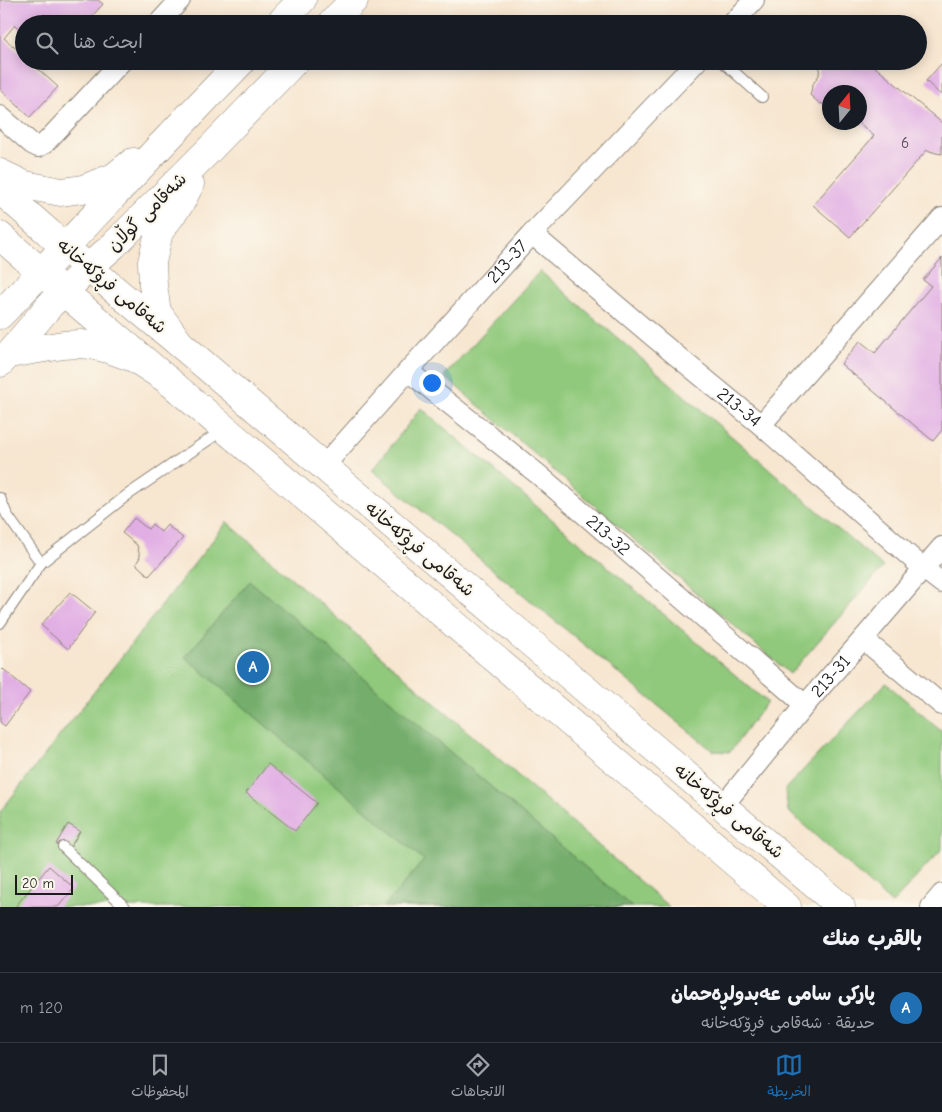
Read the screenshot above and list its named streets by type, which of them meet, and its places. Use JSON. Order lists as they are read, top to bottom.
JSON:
{
  "streets": {
    "main road": ["شەقامی گوڵان", "شەقامی فڕۆکەخانە"],
    "street": [
      "213-37",
      "213-34",
      "213-32",
      "213-31"
    ]
  },
  "crossings": [
    ["شەقامی گوڵان", "شەقامی فڕۆکەخانە"],
    ["213-37", "شەقامی فڕۆکەخانە"],
    ["213-37", "213-34"],
    ["213-37", "213-32"],
    ["شەقامی فڕۆکەخانە", "213-31"],
    ["213-34", "213-31"],
    ["213-32", "213-31"]
  ],
  "house_numbers": ["6"],
  "scale_bar": "20 m",
  "north": "top",
  "page": {
    "search": "ابحث هنا",
    "pins": "A",
    "scale": "20 m",
    "heading": "بالقرب منك",
    "list": [
      {
        "mark": "A",
        "name": "پارکی سامی عەبدولڕەحمان",
        "note": "حديقة · شەقامی فڕۆکەخانە",
        "value": "120 m"
      }
    ],
    "nav": ["الخريطة", "الاتجاهات", "المحفوظات"]
  }
}
